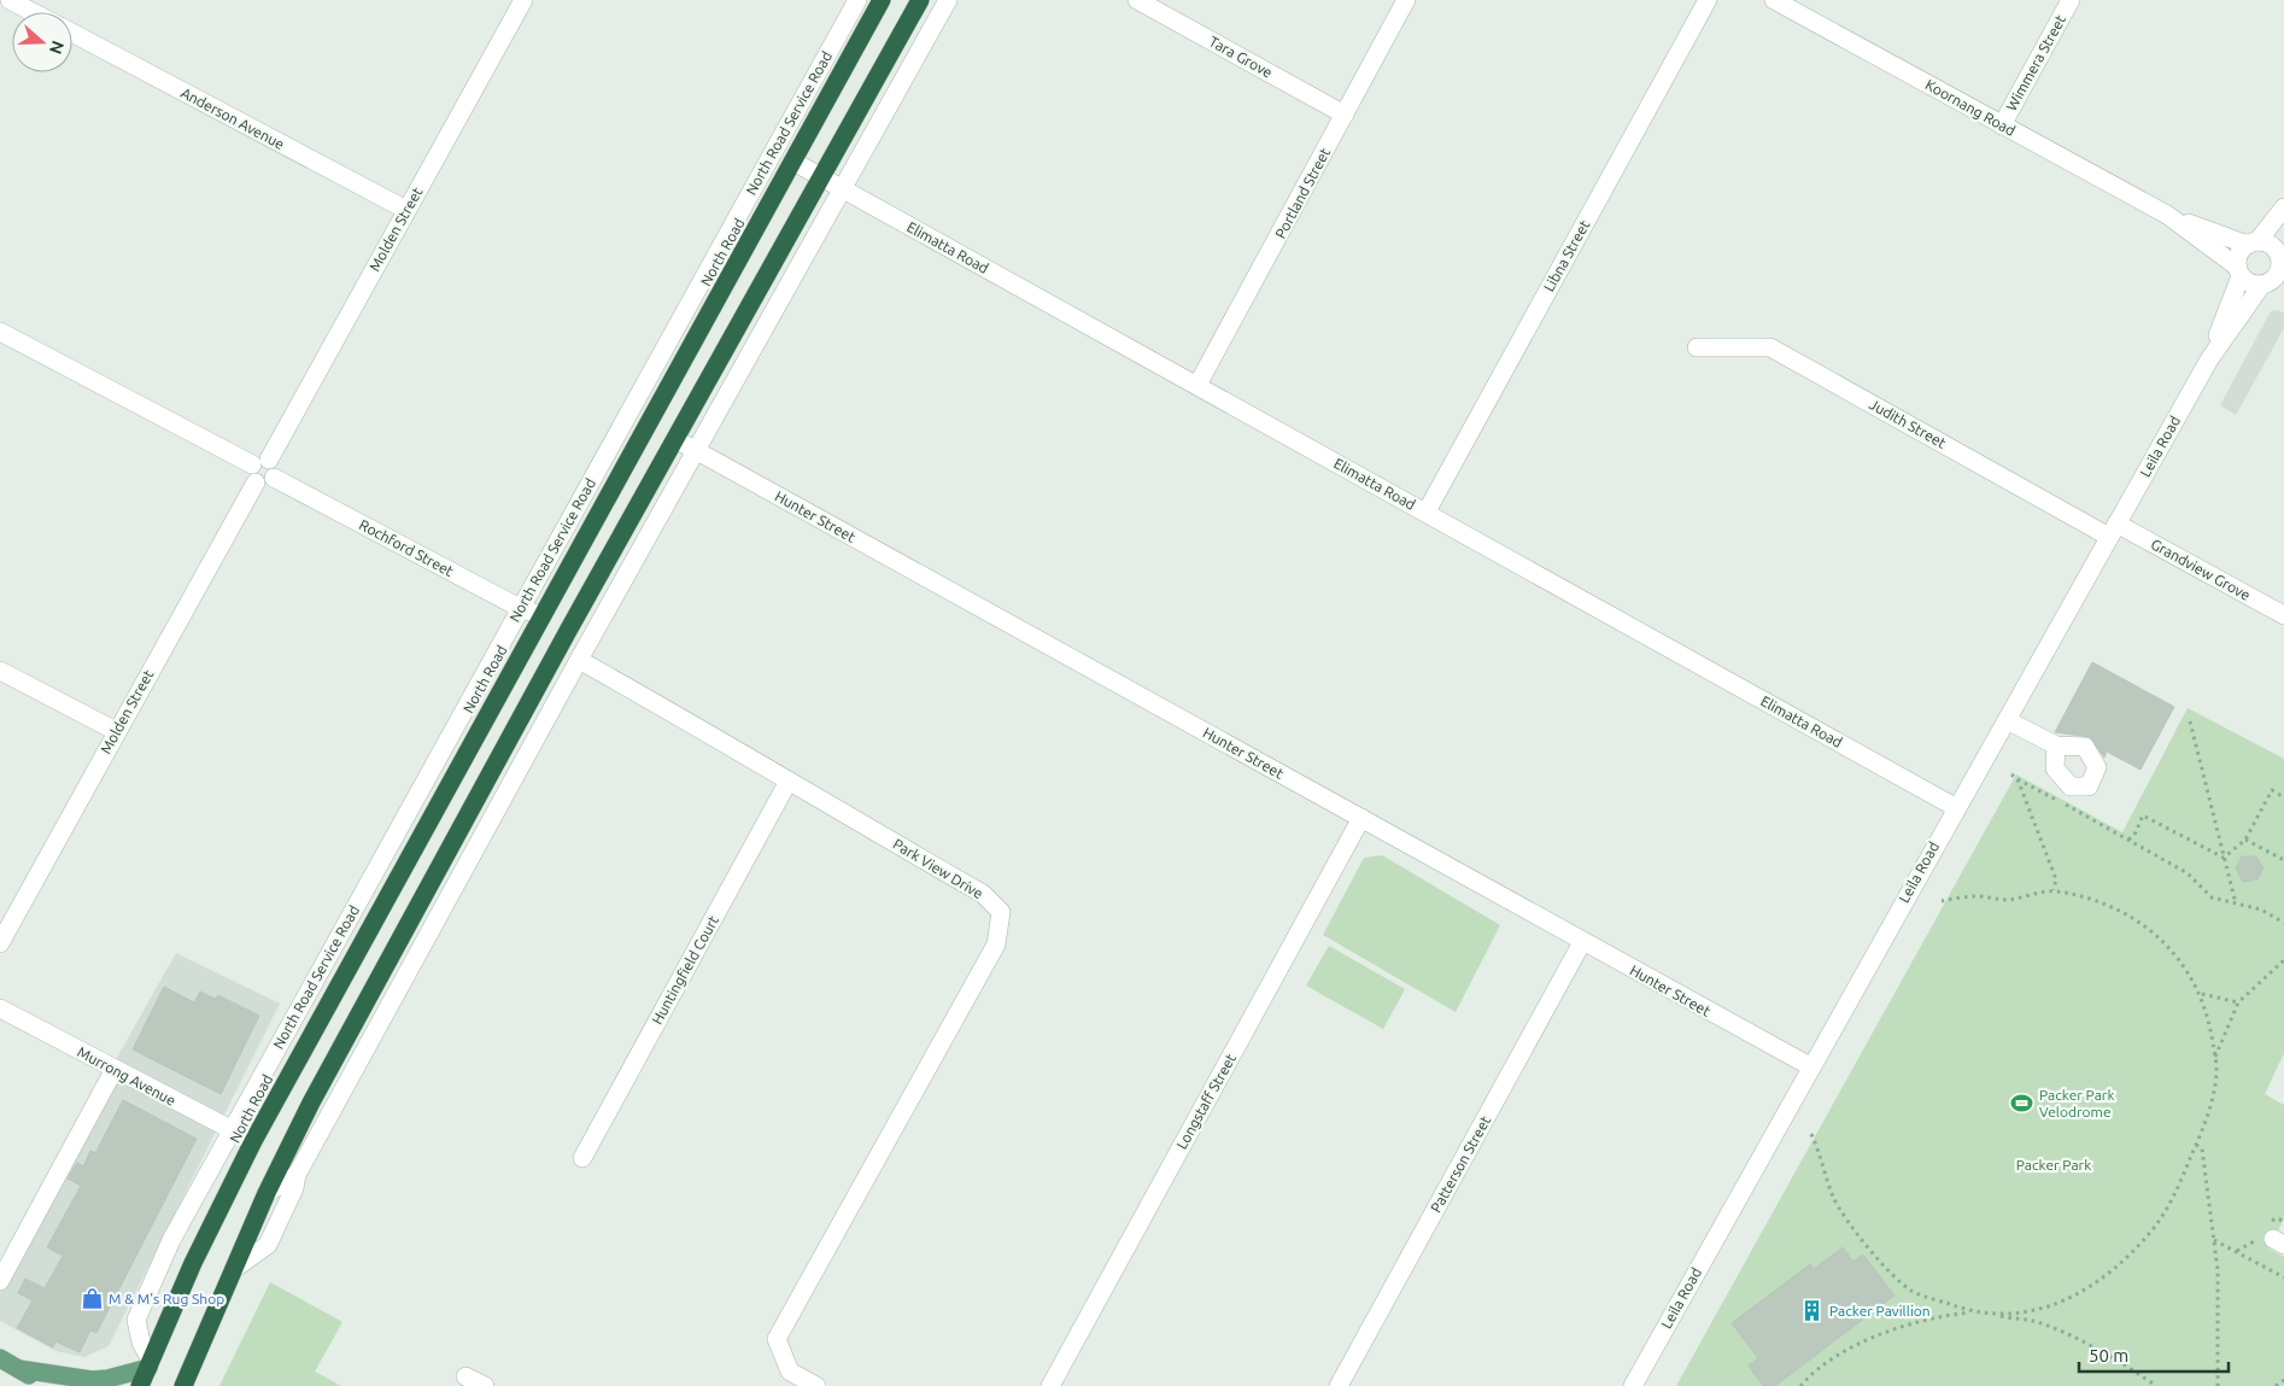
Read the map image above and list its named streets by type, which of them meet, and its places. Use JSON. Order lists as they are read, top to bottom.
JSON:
{
  "streets": {
    "highway": ["North Road"],
    "street": [
      "Tara Grove",
      "Wimmera Street",
      "Koornang Road",
      "Anderson Avenue",
      "North Road Service Road",
      "Portland Street",
      "Molden Street",
      "Elimatta Road",
      "Libna Street",
      "Judith Street",
      "Leila Road",
      "Hunter Street",
      "Rochford Street",
      "Grandview Grove",
      "Park View Drive",
      "Huntingfield Court",
      "Murrong Avenue",
      "Longstaff Street",
      "Patterson Street"
    ]
  },
  "crossings": [
    ["Tara Grove", "Portland Street"],
    ["Wimmera Street", "Koornang Road"],
    ["Koornang Road", "Leila Road"],
    ["Anderson Avenue", "Molden Street"],
    ["North Road Service Road", "North Road"],
    ["North Road Service Road", "Rochford Street"],
    ["North Road Service Road", "Murrong Avenue"],
    ["Portland Street", "Elimatta Road"],
    ["Molden Street", "Rochford Street"],
    ["Elimatta Road", "North Road"],
    ["Elimatta Road", "Libna Street"],
    ["Elimatta Road", "Leila Road"],
    ["North Road", "Rochford Street"],
    ["North Road", "Murrong Avenue"],
    ["Judith Street", "Leila Road"],
    ["Judith Street", "Grandview Grove"],
    ["Leila Road", "Hunter Street"],
    ["Leila Road", "Grandview Grove"],
    ["Hunter Street", "Longstaff Street"],
    ["Hunter Street", "Patterson Street"],
    ["Park View Drive", "Huntingfield Court"]
  ],
  "parks": ["Packer Park"],
  "places": {
    "sports": ["Packer Park Velodrome"],
    "shop": ["M & M's Rug Shop"],
    "building": ["Packer Pavillion"]
  },
  "scale_bar": "50 m",
  "north": "right"
}
